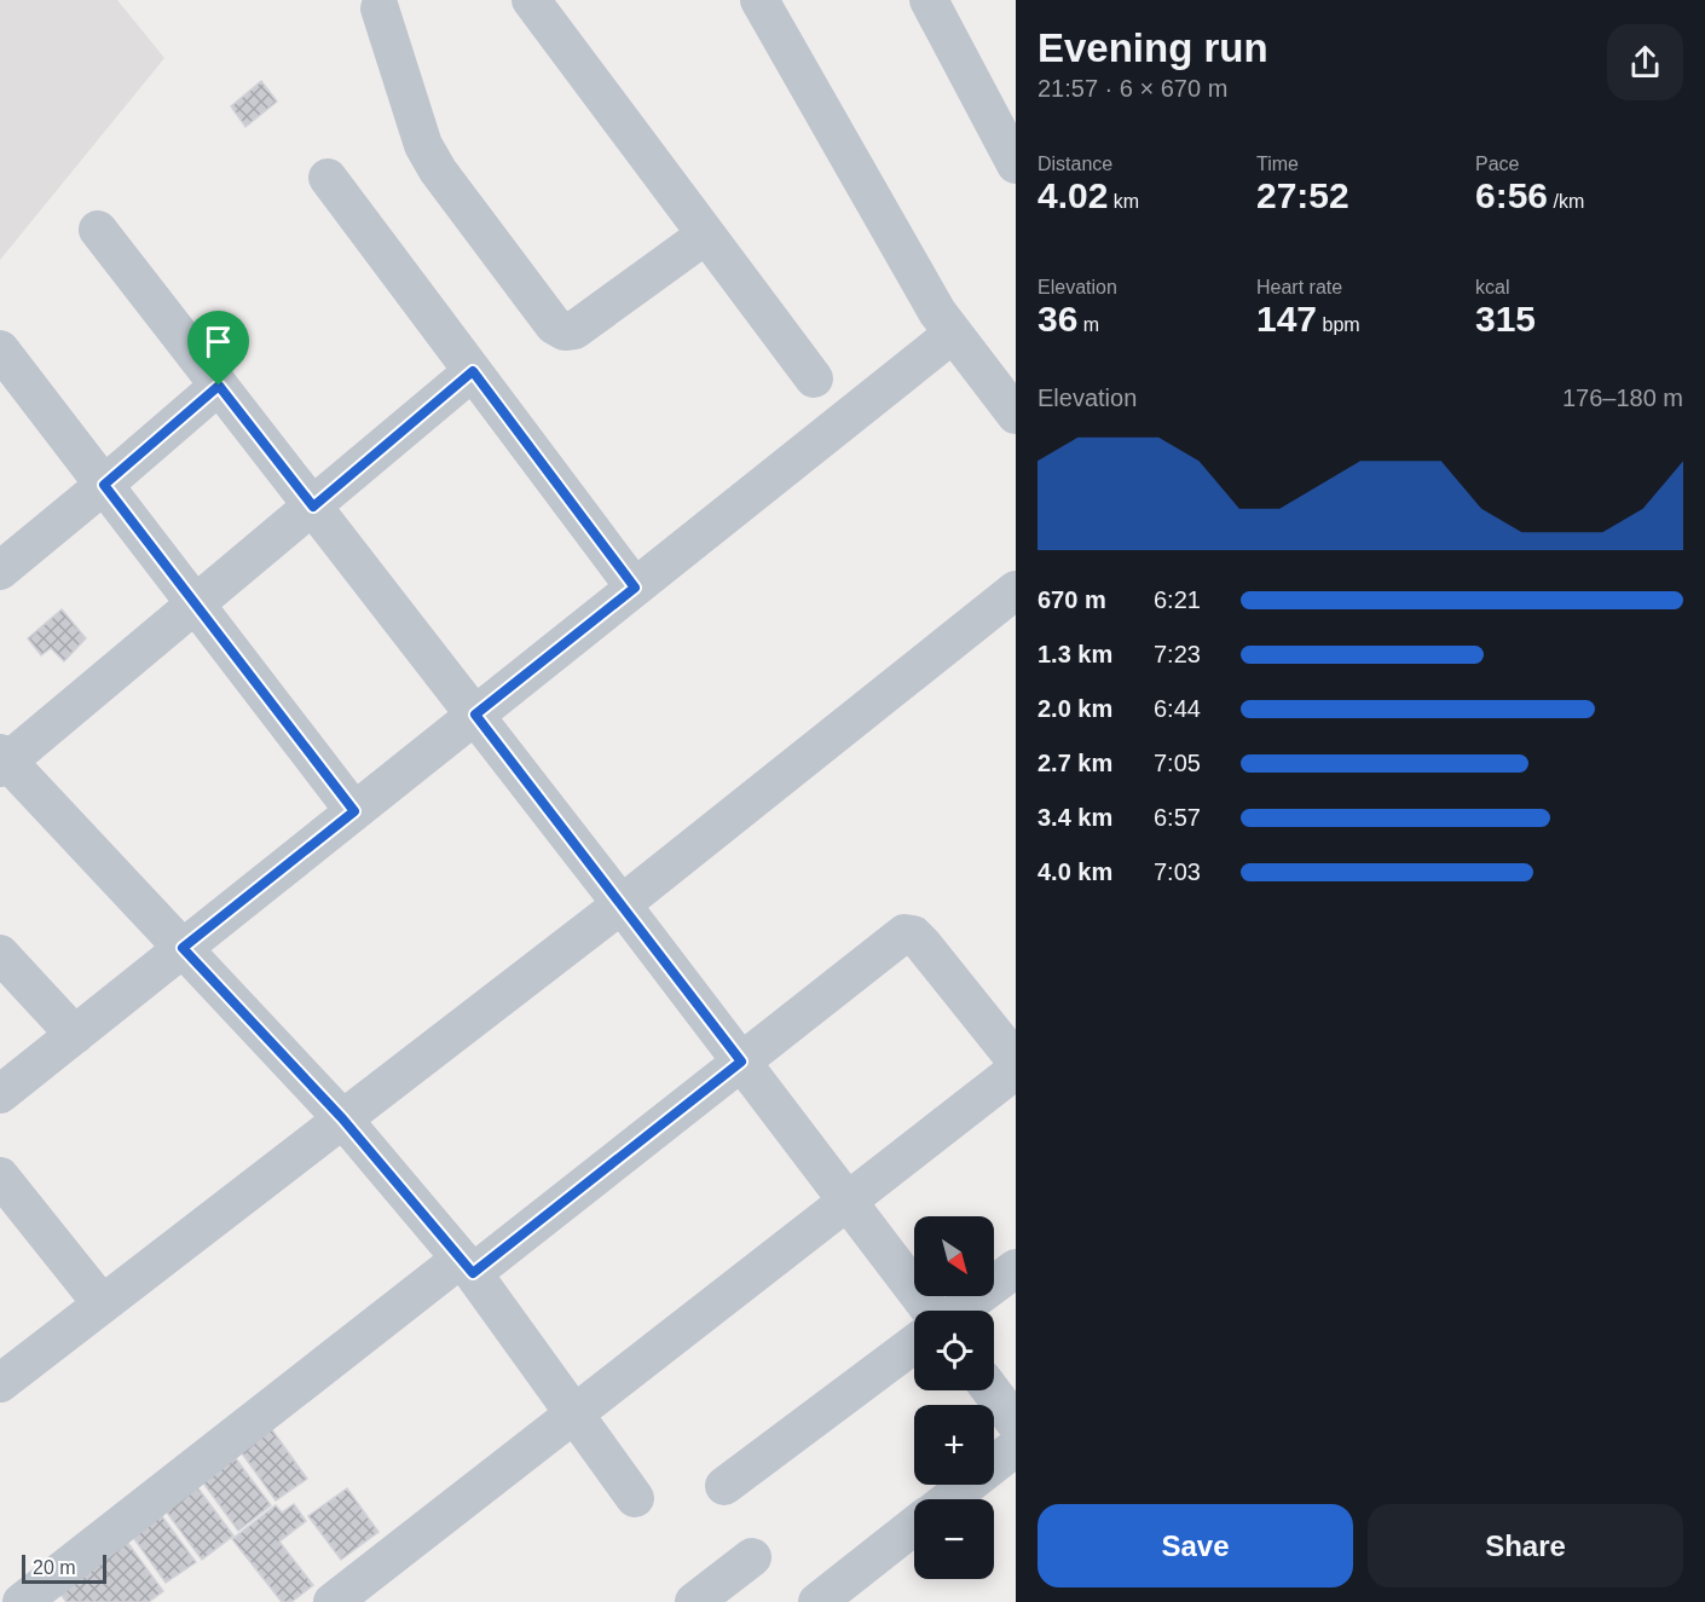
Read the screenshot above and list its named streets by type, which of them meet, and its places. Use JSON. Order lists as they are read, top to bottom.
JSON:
{
  "scale_bar": "20 m",
  "north": "bottom right",
  "page": {
    "heading": ["Evening run", "21:57 · 6 × 670 m"],
    "stats": [
      ["Distance", "4.02 km"],
      ["Time", "27:52"],
      ["Pace", "6:56 /km"],
      ["Elevation", "36 m"],
      ["Heart rate", "147 bpm"],
      ["kcal", "315"]
    ],
    "chart": ["Elevation", "176–180 m"],
    "list": [
      {
        "name": "670 m",
        "note": "6:21"
      },
      {
        "name": "1.3 km",
        "note": "7:23"
      },
      {
        "name": "2.0 km",
        "note": "6:44"
      },
      {
        "name": "2.7 km",
        "note": "7:05"
      },
      {
        "name": "3.4 km",
        "note": "6:57"
      },
      {
        "name": "4.0 km",
        "note": "7:03"
      }
    ],
    "map_buttons": ["+", "−"],
    "buttons": ["Save", "Share"],
    "scale": "20 m"
  }
}
